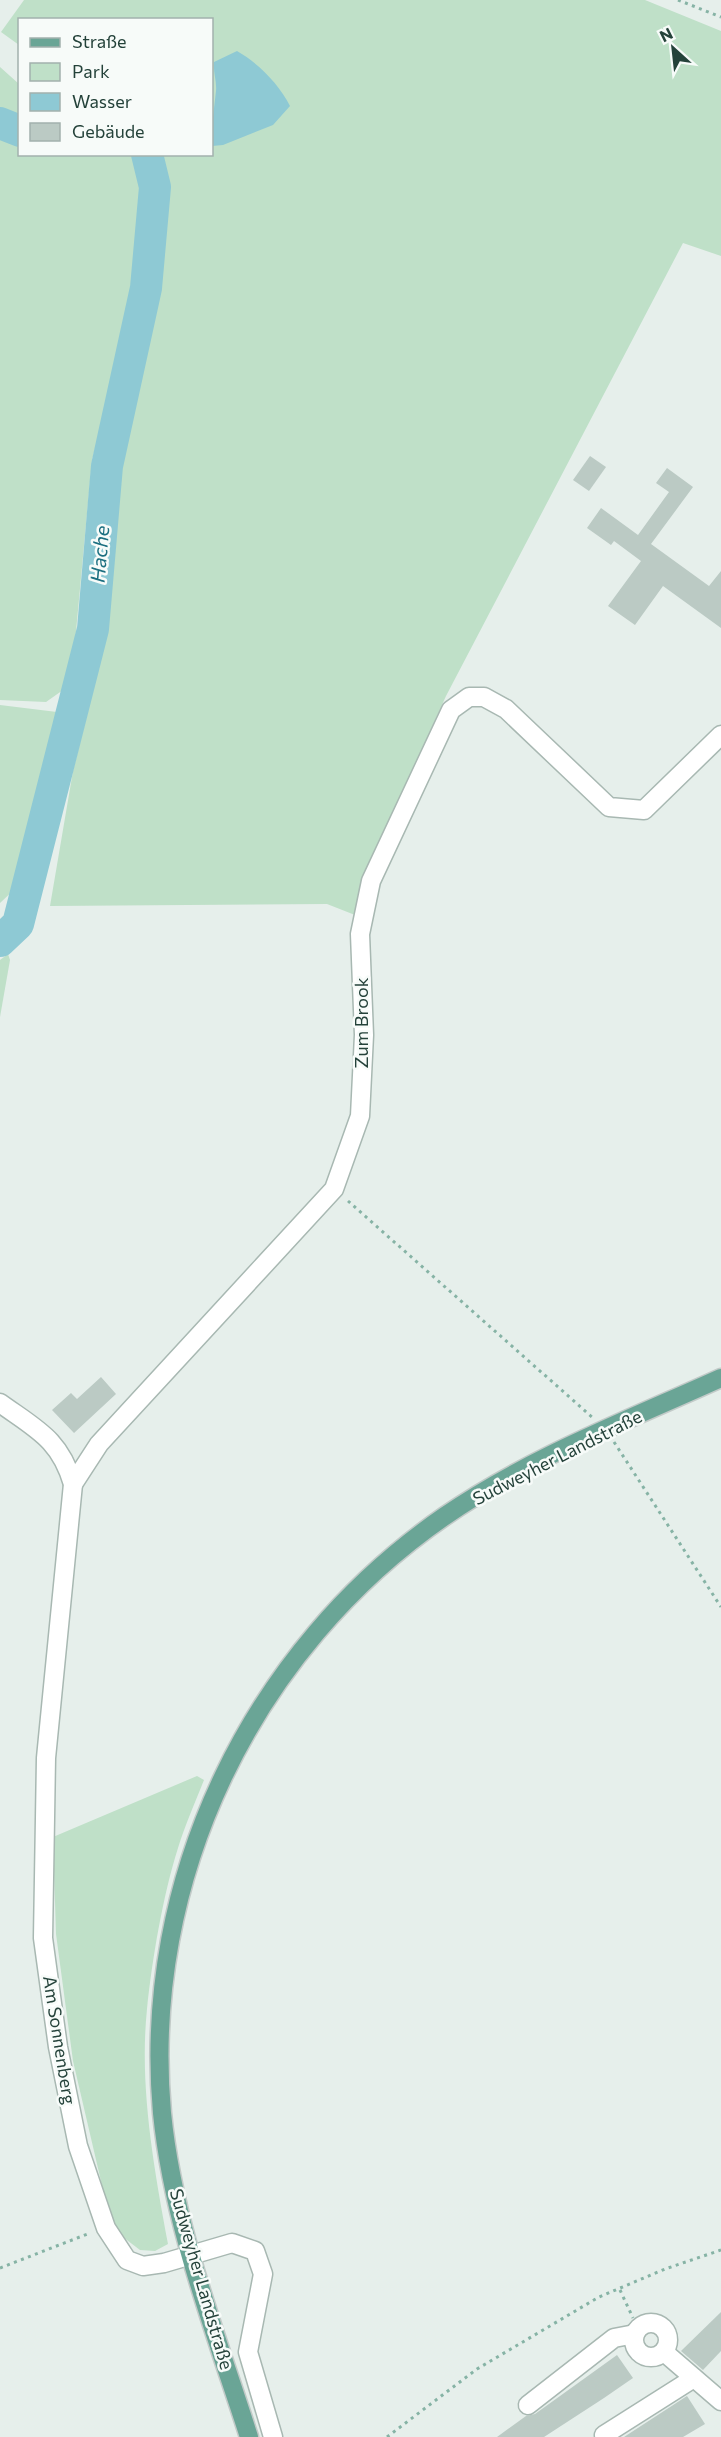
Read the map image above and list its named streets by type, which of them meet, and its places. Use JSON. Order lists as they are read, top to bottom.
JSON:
{
  "streets": {
    "main road": ["Sudweyher Landstraße"],
    "street": ["Zum Brook", "Am Sonnenberg"]
  },
  "crossings": [
    ["Zum Brook", "Am Sonnenberg"],
    ["Sudweyher Landstraße", "Am Sonnenberg"]
  ],
  "water": ["Hache"],
  "legend": [
    "Straße",
    "Park",
    "Wasser",
    "Gebäude"
  ],
  "north": "top left"
}
